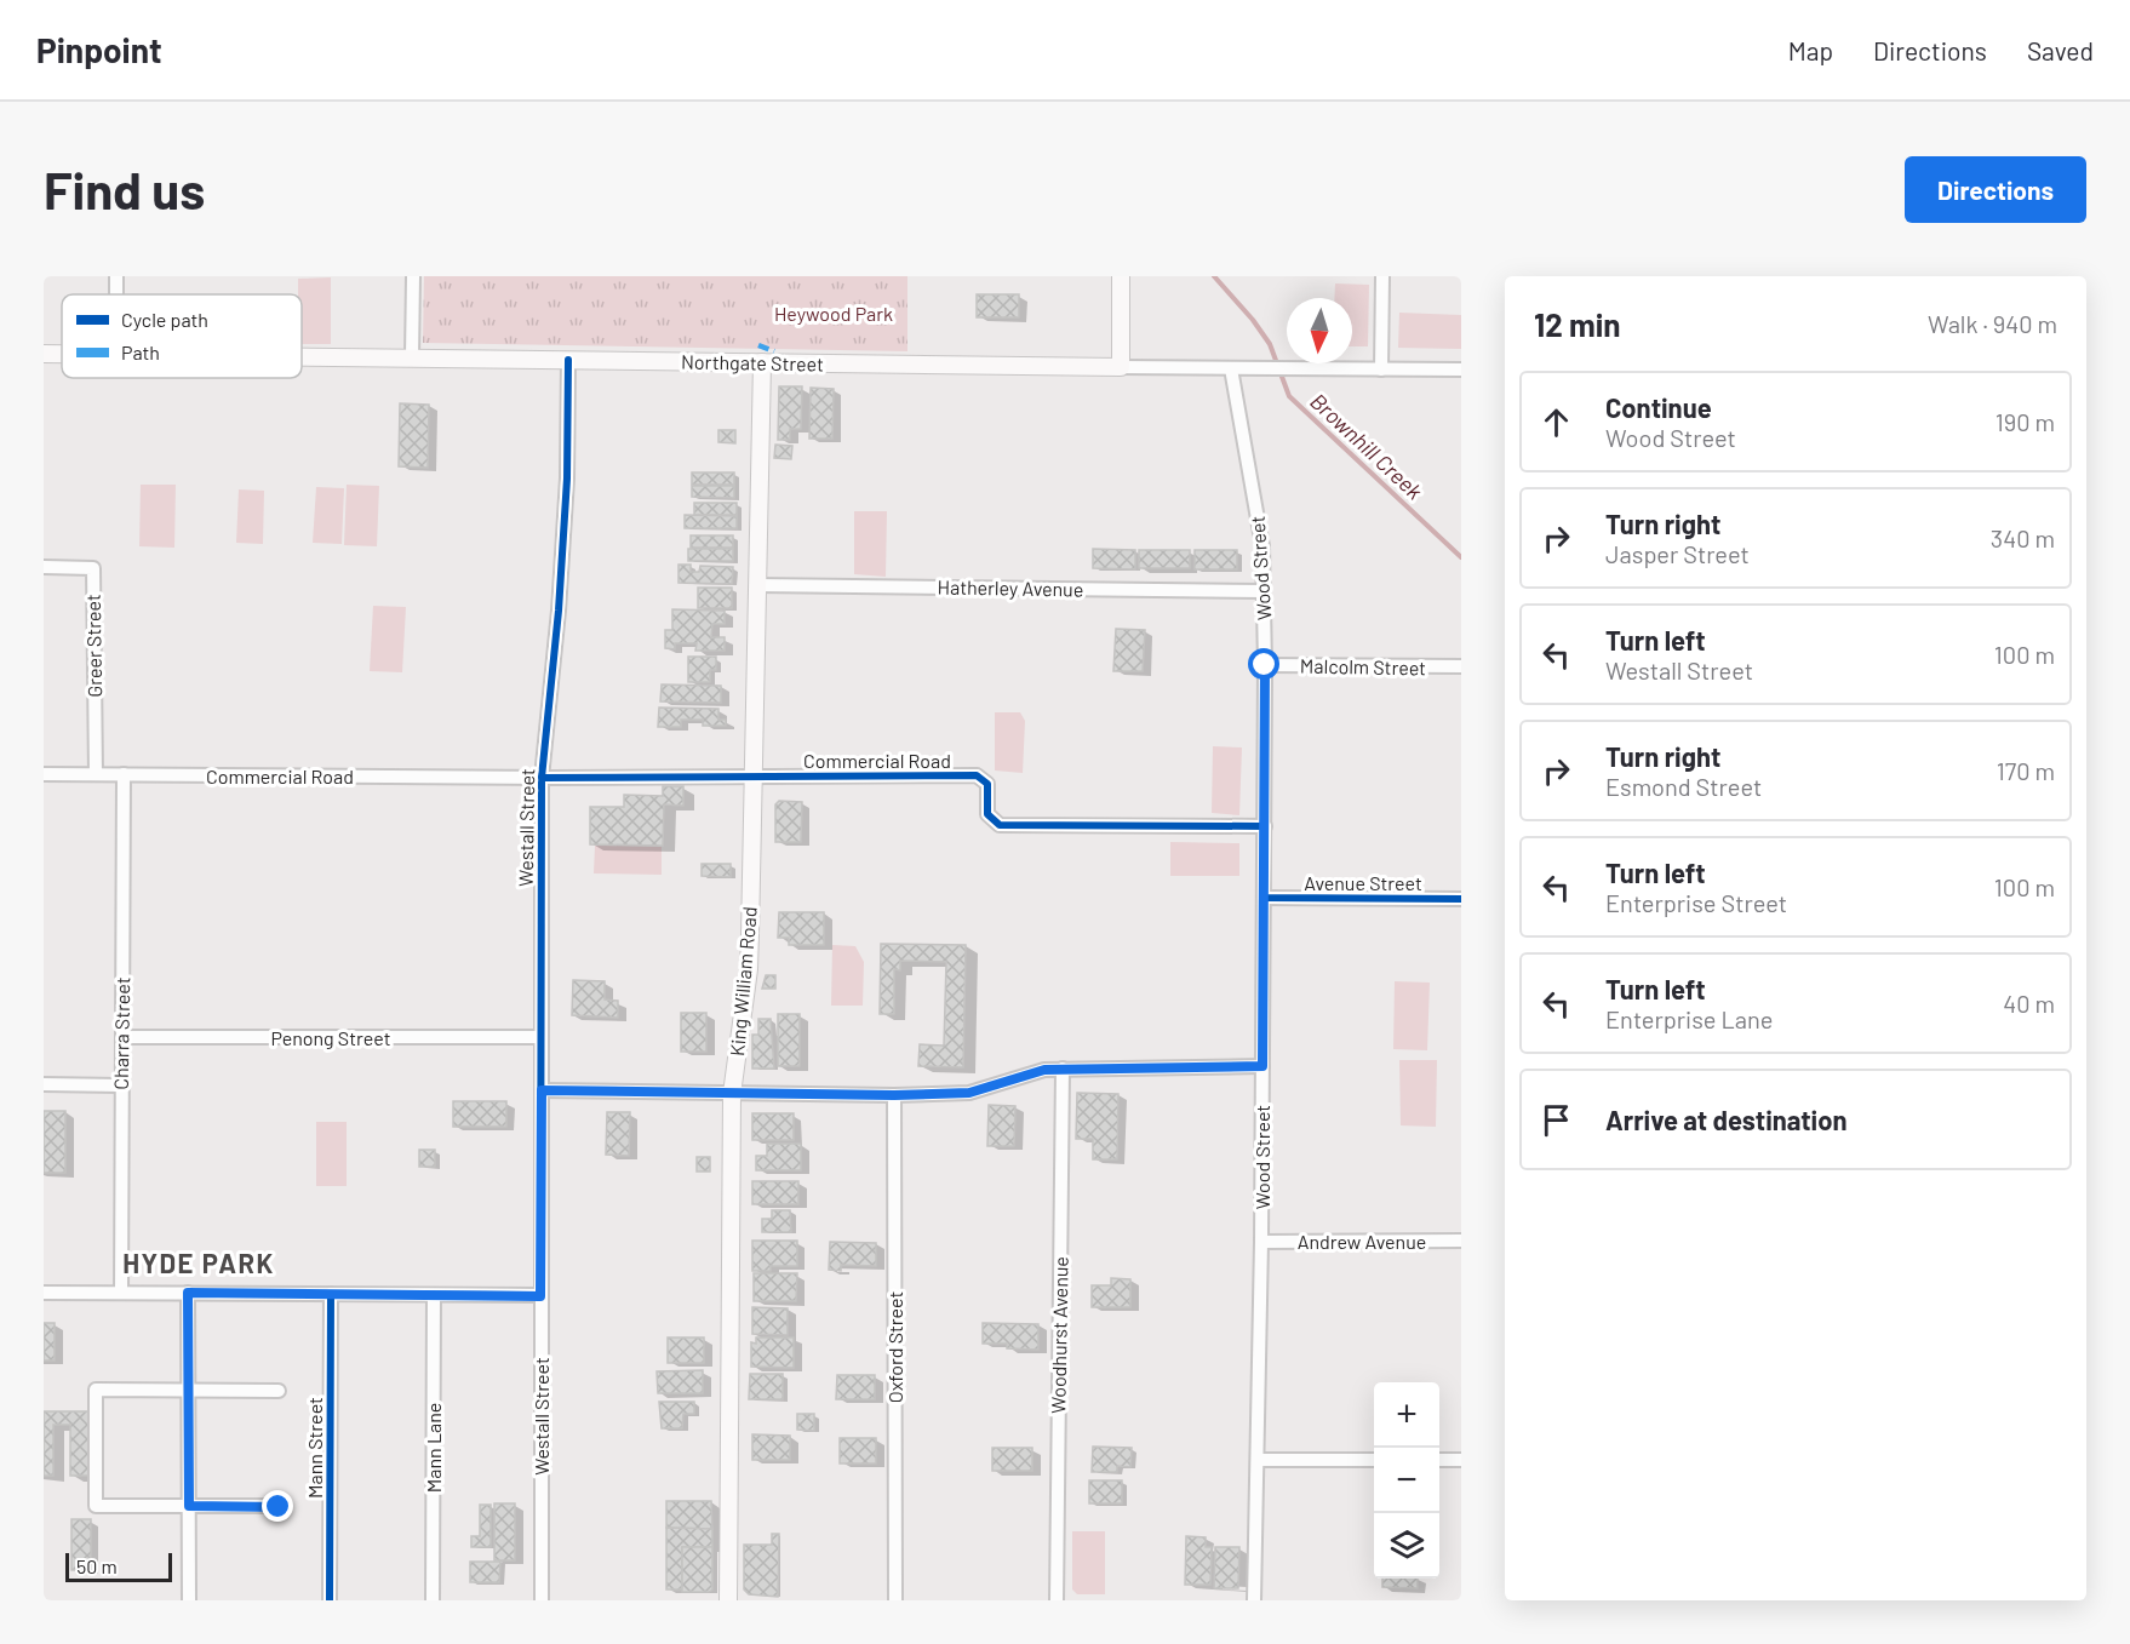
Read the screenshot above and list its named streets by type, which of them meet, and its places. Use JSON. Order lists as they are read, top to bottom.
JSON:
{
  "streets": {
    "main road": ["Northgate Street", "King William Road"],
    "street": [
      "Wood Street",
      "Hatherley Avenue",
      "Greer Street",
      "Malcolm Street",
      "Commercial Road",
      "Westall Street",
      "Avenue Street",
      "Charra Street",
      "Penong Street",
      "Andrew Avenue",
      "Woodhurst Avenue",
      "Oxford Street",
      "Mann Street",
      "Mann Lane"
    ]
  },
  "crossings": [
    ["Northgate Street", "Wood Street"],
    ["Northgate Street", "Westall Street"],
    ["Northgate Street", "King William Road"],
    ["Wood Street", "Hatherley Avenue"],
    ["Wood Street", "Malcolm Street"],
    ["Wood Street", "Commercial Road"],
    ["Wood Street", "Avenue Street"],
    ["Wood Street", "Andrew Avenue"],
    ["Hatherley Avenue", "King William Road"],
    ["Greer Street", "Commercial Road"],
    ["Commercial Road", "Westall Street"],
    ["Commercial Road", "King William Road"],
    ["Commercial Road", "Charra Street"],
    ["Westall Street", "Penong Street"],
    ["Charra Street", "Penong Street"]
  ],
  "districts": ["HYDE PARK"],
  "water": ["Brownhill Creek"],
  "parks": ["Heywood Park"],
  "legend": ["Cycle path", "Path"],
  "scale_bar": "50 m",
  "north": "bottom",
  "page": {
    "header": "Pinpoint",
    "nav": ["Map", "Directions", "Saved"],
    "buttons": "Directions",
    "title": "Find us",
    "heading": ["12 min", "Walk · 940 m"],
    "list": [
      ["Continue", "Wood Street", "190 m"],
      ["Turn right", "Jasper Street", "340 m"],
      ["Turn left", "Westall Street", "100 m"],
      ["Turn right", "Esmond Street", "170 m"],
      ["Turn left", "Enterprise Street", "100 m"],
      ["Turn left", "Enterprise Lane", "40 m"],
      "Arrive at destination"
    ],
    "map_buttons": ["+", "−"],
    "scale": "50 m"
  }
}
